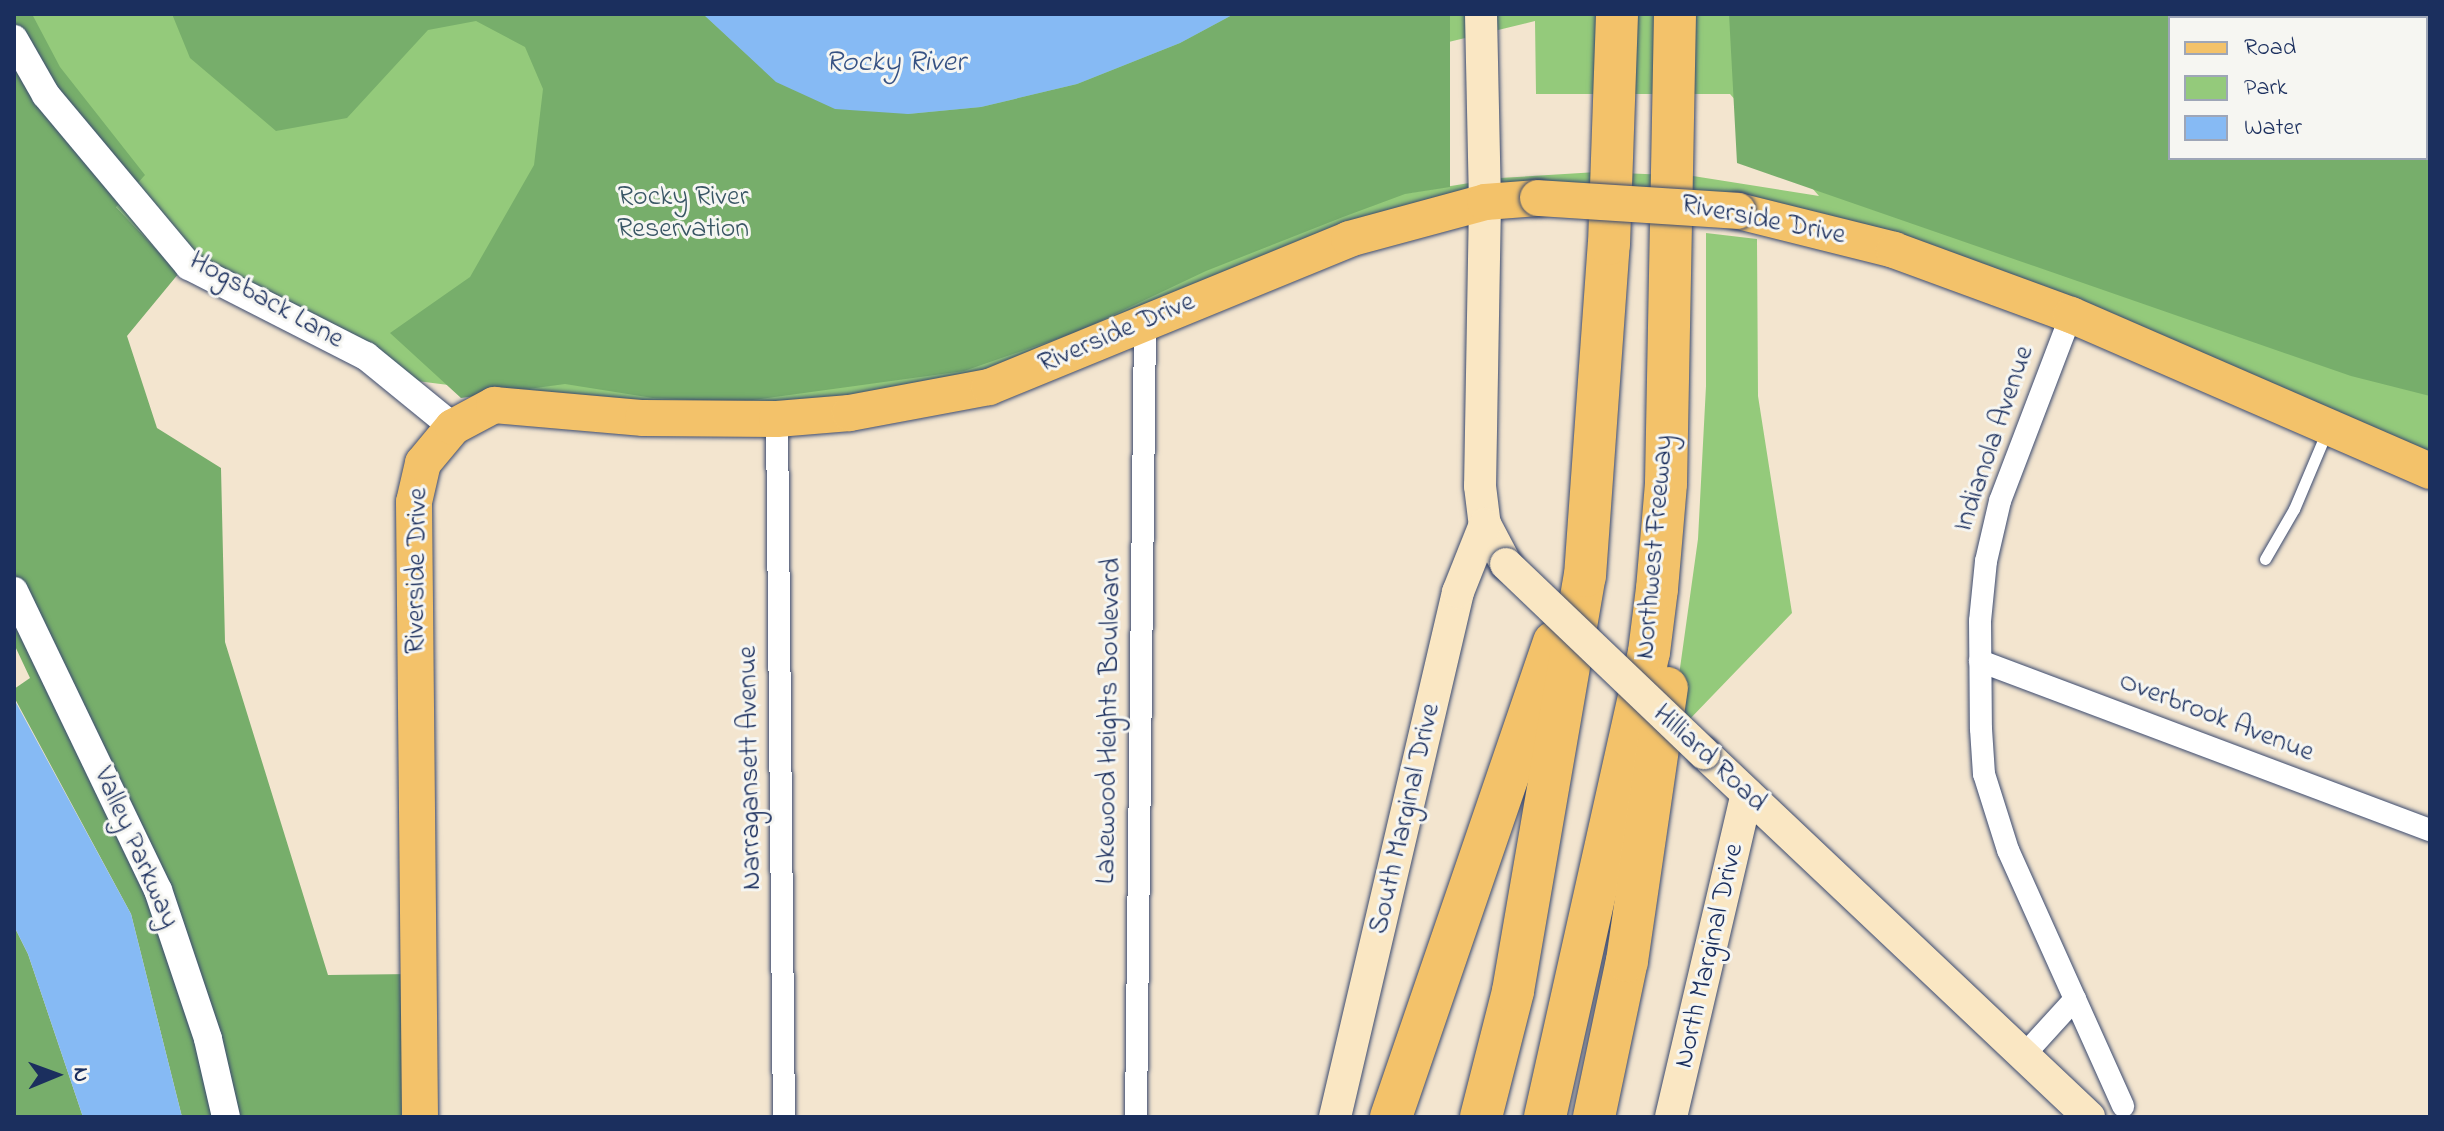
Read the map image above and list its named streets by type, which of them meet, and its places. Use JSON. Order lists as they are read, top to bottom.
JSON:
{
  "streets": {
    "highway": ["Northwest Freeway"],
    "main road": [
      "Riverside Drive",
      "Hilliard Road",
      "South Marginal Drive",
      "North Marginal Drive"
    ],
    "street": [
      "Hogsback Lane",
      "Indianola Avenue",
      "Overbrook Avenue",
      "Lakewood Heights Boulevard",
      "Narragansett Avenue",
      "Valley Parkway"
    ]
  },
  "crossings": [
    ["Riverside Drive", "Hogsback Lane"],
    ["Riverside Drive", "Indianola Avenue"],
    ["Riverside Drive", "Lakewood Heights Boulevard"],
    ["Riverside Drive", "Hilliard Road"],
    ["Riverside Drive", "Narragansett Avenue"],
    ["Indianola Avenue", "Overbrook Avenue"],
    ["Hilliard Road", "South Marginal Drive"],
    ["Hilliard Road", "North Marginal Drive"]
  ],
  "water": ["Rocky River"],
  "parks": ["Rocky River Reservation"],
  "legend": ["Road", "Park", "Water"],
  "north": "right"
}
